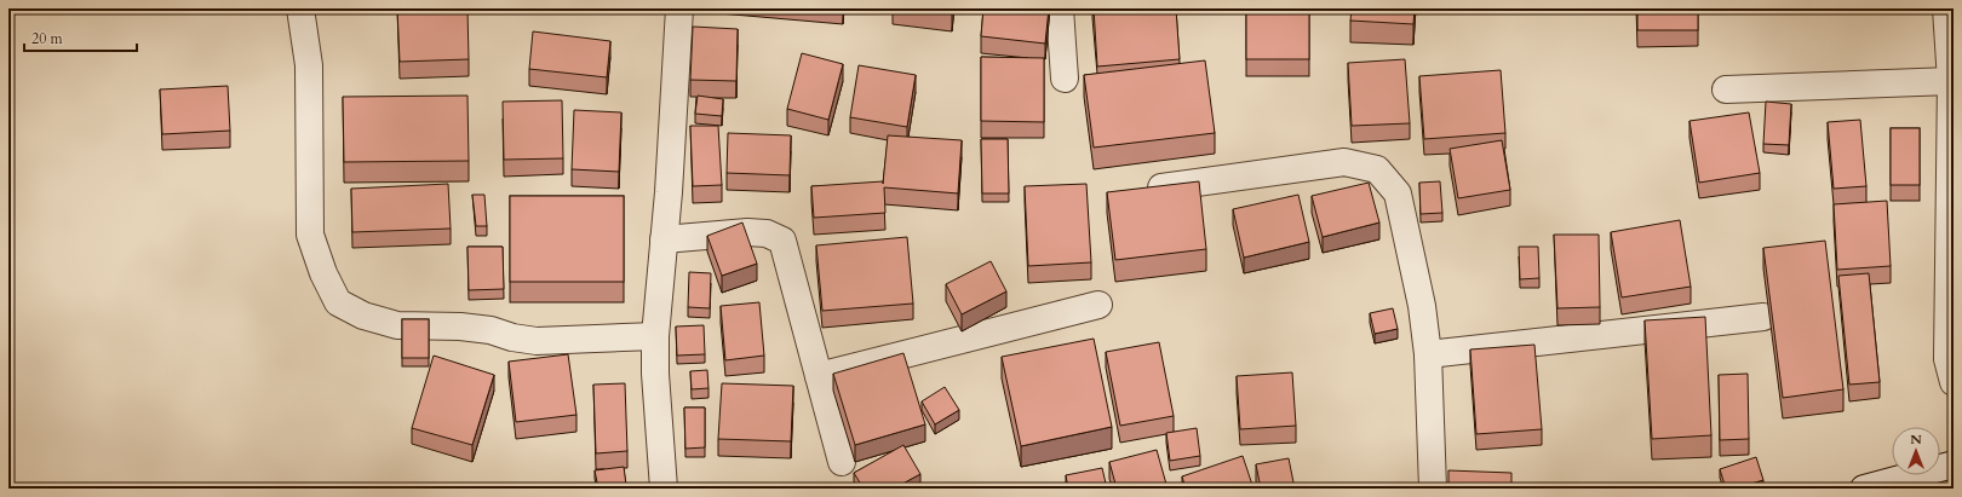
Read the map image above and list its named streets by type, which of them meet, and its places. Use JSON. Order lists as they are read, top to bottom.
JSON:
{
  "scale_bar": "20 m",
  "north": "top"
}
